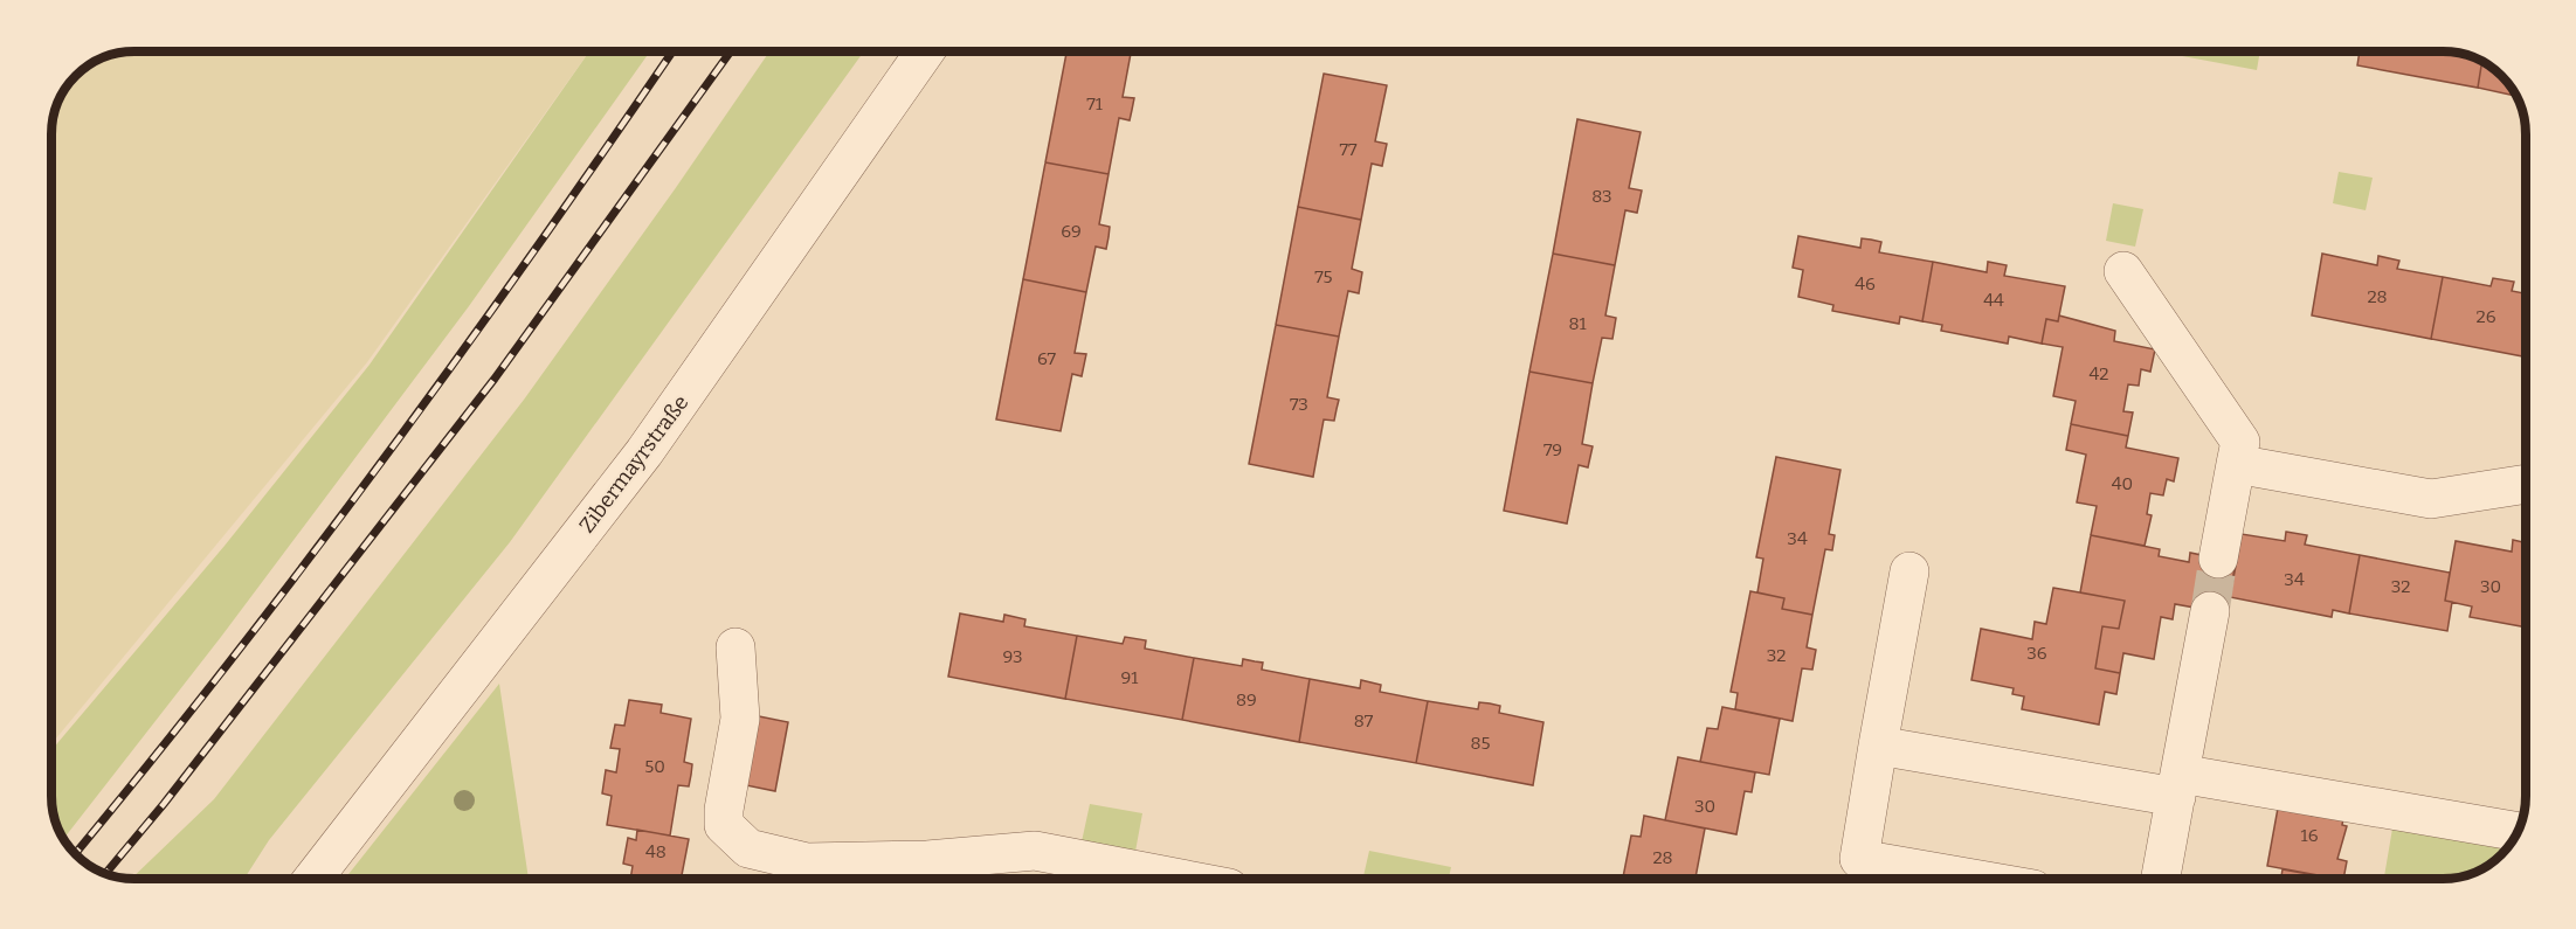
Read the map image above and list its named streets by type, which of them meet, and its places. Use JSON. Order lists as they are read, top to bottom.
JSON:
{
  "streets": {
    "street": ["Zibermayrstraße"]
  },
  "house_numbers": [
    "71",
    "77",
    "83",
    "69",
    "75",
    "46",
    "28",
    "44",
    "26",
    "81",
    "67",
    "42",
    "73",
    "79",
    "40",
    "34",
    "34",
    "32",
    "30",
    "36",
    "32",
    "93",
    "91",
    "89",
    "87",
    "85",
    "50",
    "30",
    "16",
    "48",
    "28"
  ]
}
